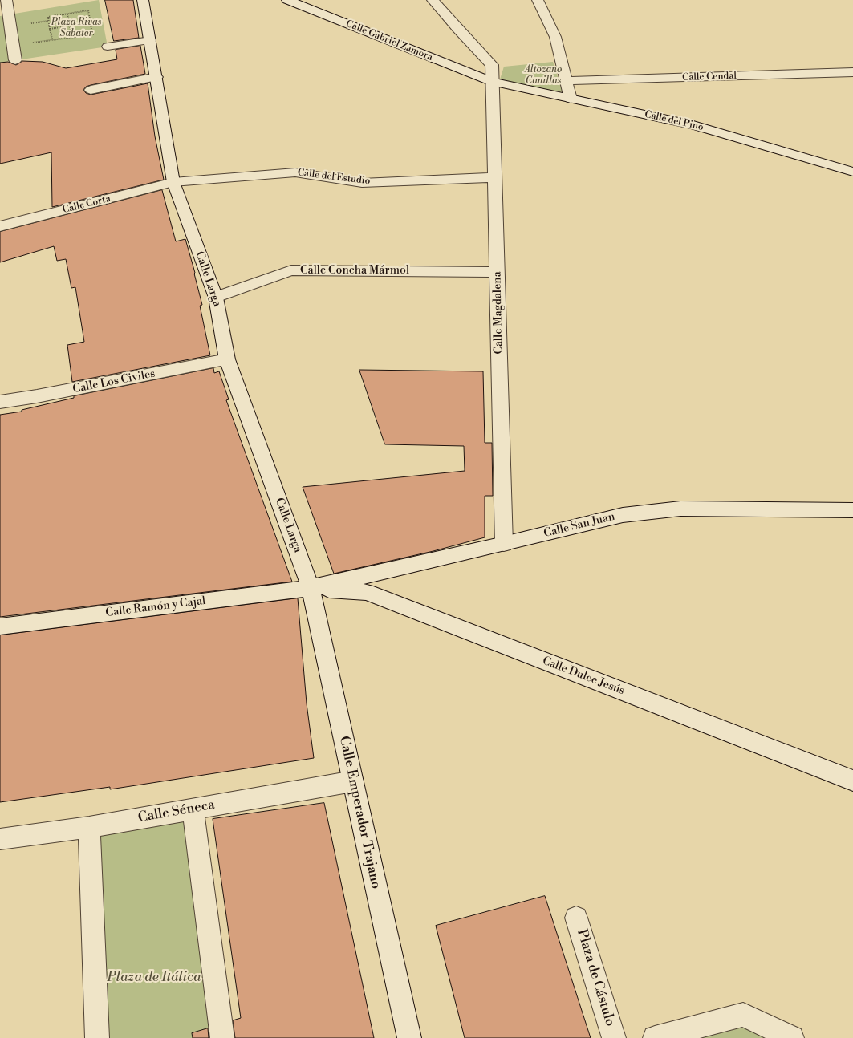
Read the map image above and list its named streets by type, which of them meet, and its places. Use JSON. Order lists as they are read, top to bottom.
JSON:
{
  "streets": {
    "street": [
      "Calle Gabriel Zamora",
      "Calle Cendal",
      "Calle del Pino",
      "Calle del Estudio",
      "Calle Corta",
      "Calle Concha Mármol",
      "Calle Larga",
      "Calle Magdalena",
      "Calle Los Civiles",
      "Calle San Juan",
      "Calle Ramón y Cajal",
      "Calle Dulce Jesús",
      "Calle Séneca",
      "Calle Emperador Trajano",
      "Plaza de Cástulo"
    ]
  },
  "crossings": [
    ["Calle Gabriel Zamora", "Calle del Pino"],
    ["Calle Gabriel Zamora", "Calle Magdalena"],
    ["Calle del Pino", "Calle Magdalena"],
    ["Calle del Estudio", "Calle Corta"],
    ["Calle del Estudio", "Calle Larga"],
    ["Calle del Estudio", "Calle Magdalena"],
    ["Calle Corta", "Calle Larga"],
    ["Calle Concha Mármol", "Calle Larga"],
    ["Calle Concha Mármol", "Calle Magdalena"],
    ["Calle Larga", "Calle Los Civiles"],
    ["Calle Larga", "Calle San Juan"],
    ["Calle Larga", "Calle Ramón y Cajal"],
    ["Calle Larga", "Calle Dulce Jesús"],
    ["Calle Larga", "Calle Emperador Trajano"],
    ["Calle Magdalena", "Calle San Juan"],
    ["Calle San Juan", "Calle Ramón y Cajal"],
    ["Calle San Juan", "Calle Dulce Jesús"],
    ["Calle San Juan", "Calle Emperador Trajano"],
    ["Calle Ramón y Cajal", "Calle Dulce Jesús"],
    ["Calle Ramón y Cajal", "Calle Emperador Trajano"],
    ["Calle Dulce Jesús", "Calle Emperador Trajano"],
    ["Calle Séneca", "Calle Emperador Trajano"]
  ],
  "parks": ["Plaza Rivas Sabater", "Altozano Canillas", "Plaza de Itálica"]
}
